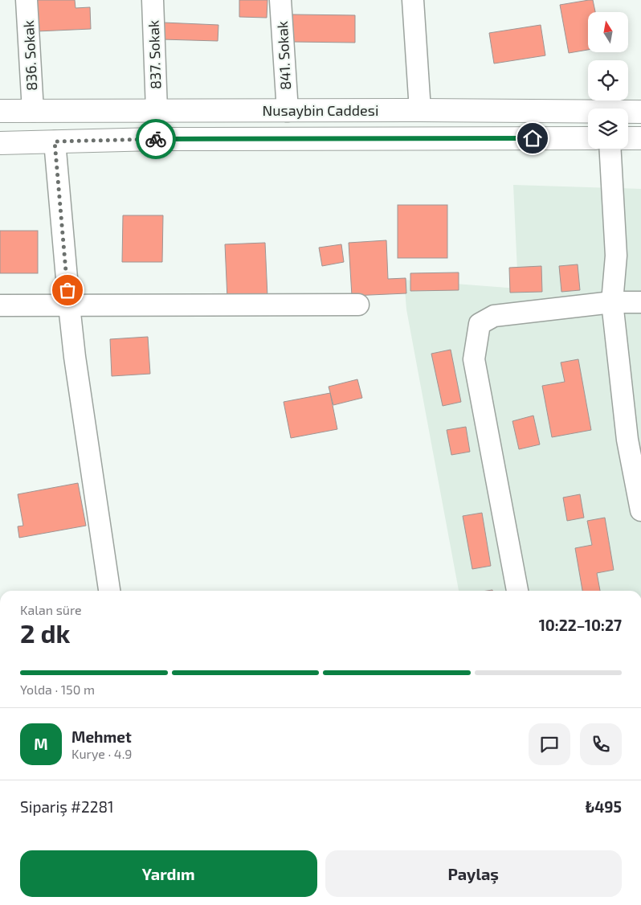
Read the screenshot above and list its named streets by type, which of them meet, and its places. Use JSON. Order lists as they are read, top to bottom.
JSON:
{
  "streets": {
    "highway": ["Nusaybin Caddesi"],
    "street": ["837. Sokak", "836. Sokak", "841. Sokak"]
  },
  "crossings": [
    ["837. Sokak", "Nusaybin Caddesi"],
    ["836. Sokak", "Nusaybin Caddesi"],
    ["841. Sokak", "Nusaybin Caddesi"]
  ],
  "north": "top",
  "page": {
    "heading": ["2 dk", "Kalan süre", "10:22–10:27"],
    "panel": [
      "Mehmet",
      "Kurye · 4.9",
      "Sipariş #2281",
      "₺495"
    ],
    "bar": "Yolda · 150 m",
    "round": "M",
    "buttons": ["Yardım", "Paylaş"]
  }
}
